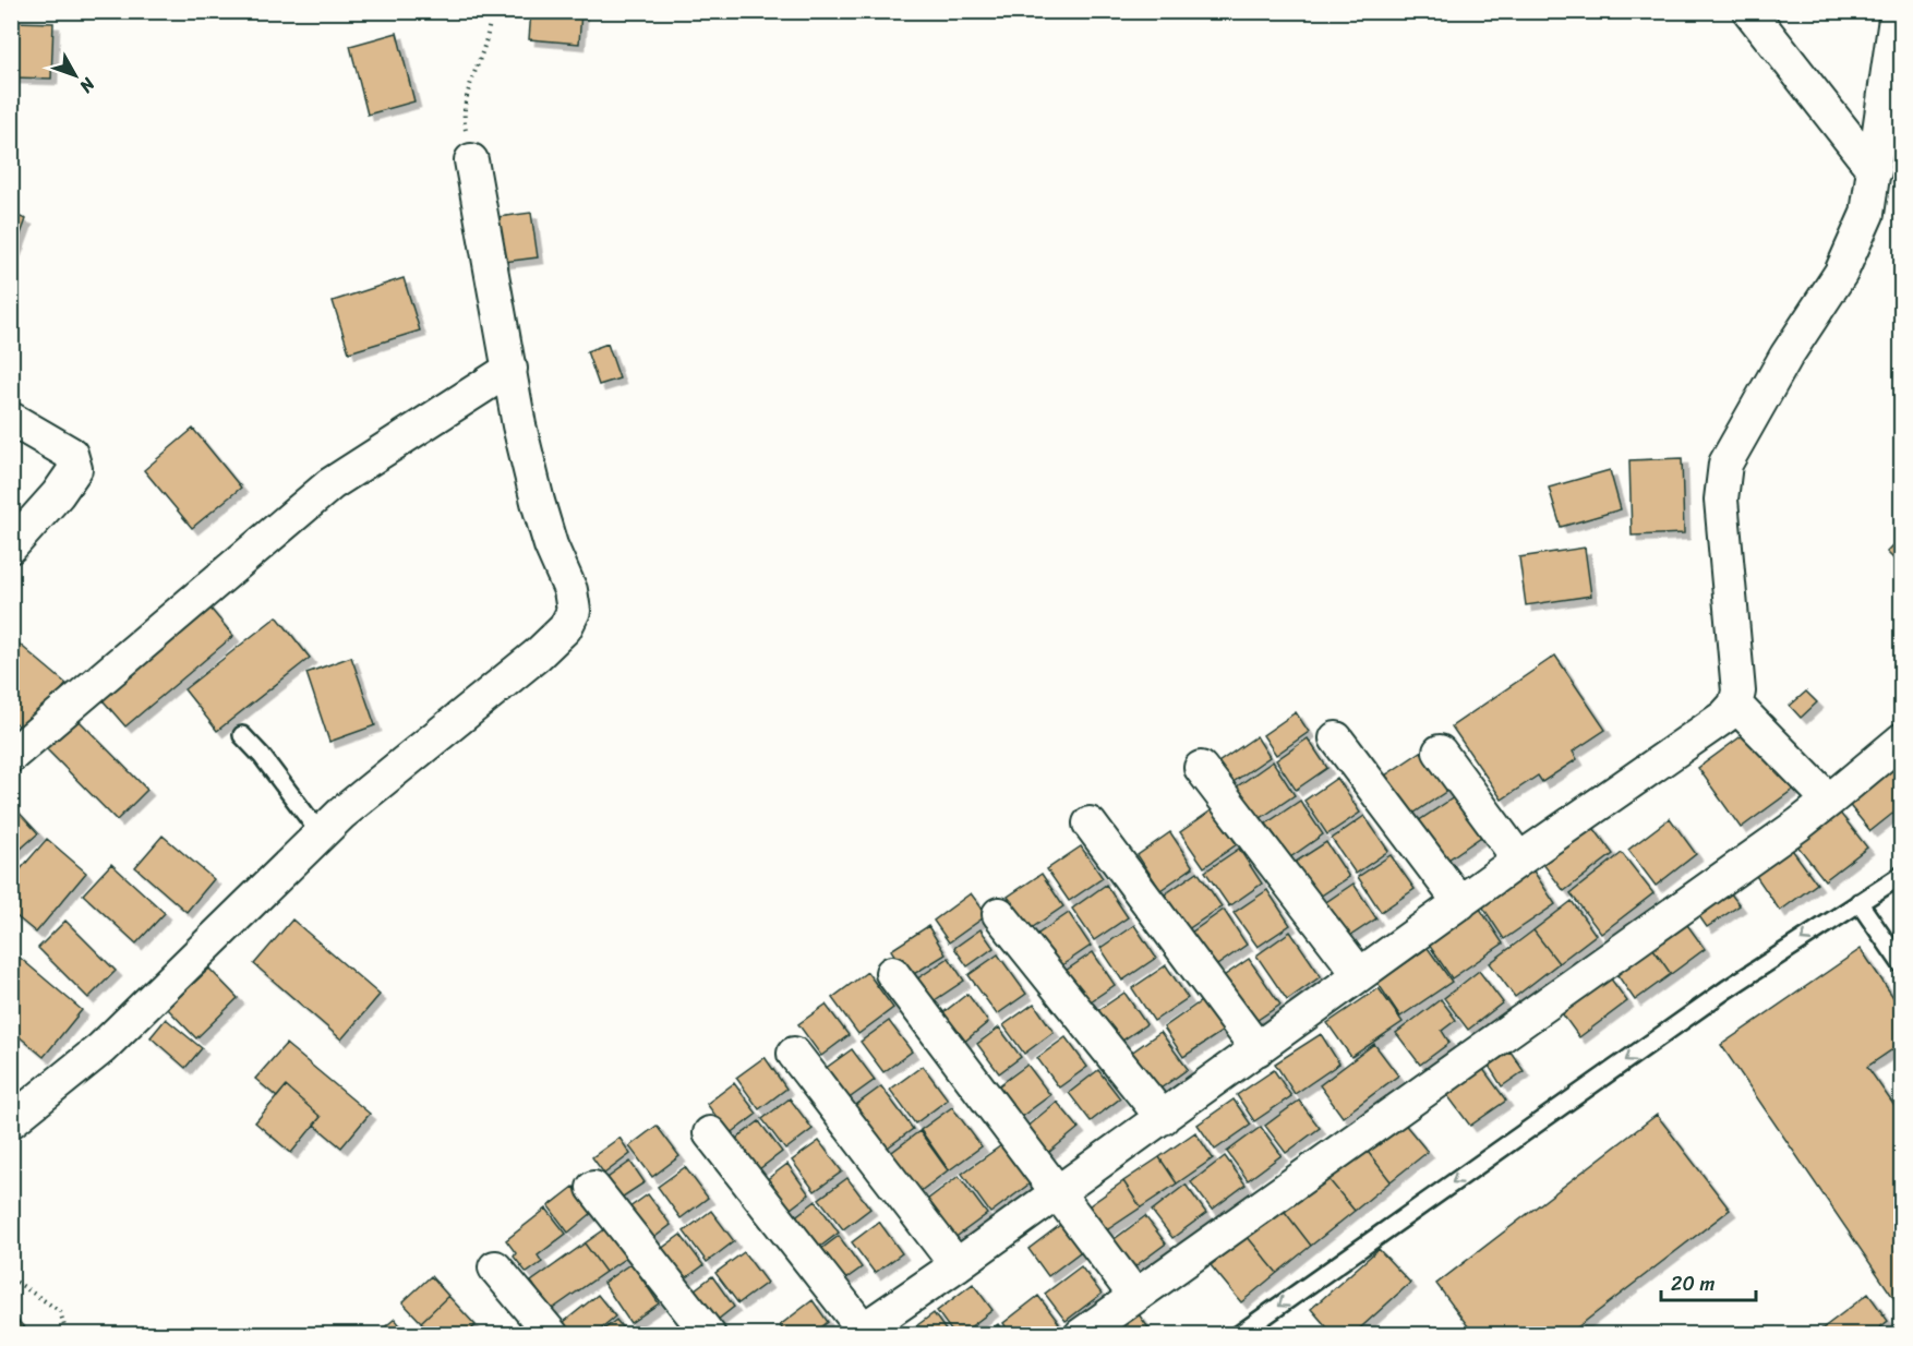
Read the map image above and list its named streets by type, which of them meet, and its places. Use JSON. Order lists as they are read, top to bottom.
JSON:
{
  "scale_bar": "20 m",
  "north": "bottom right"
}
